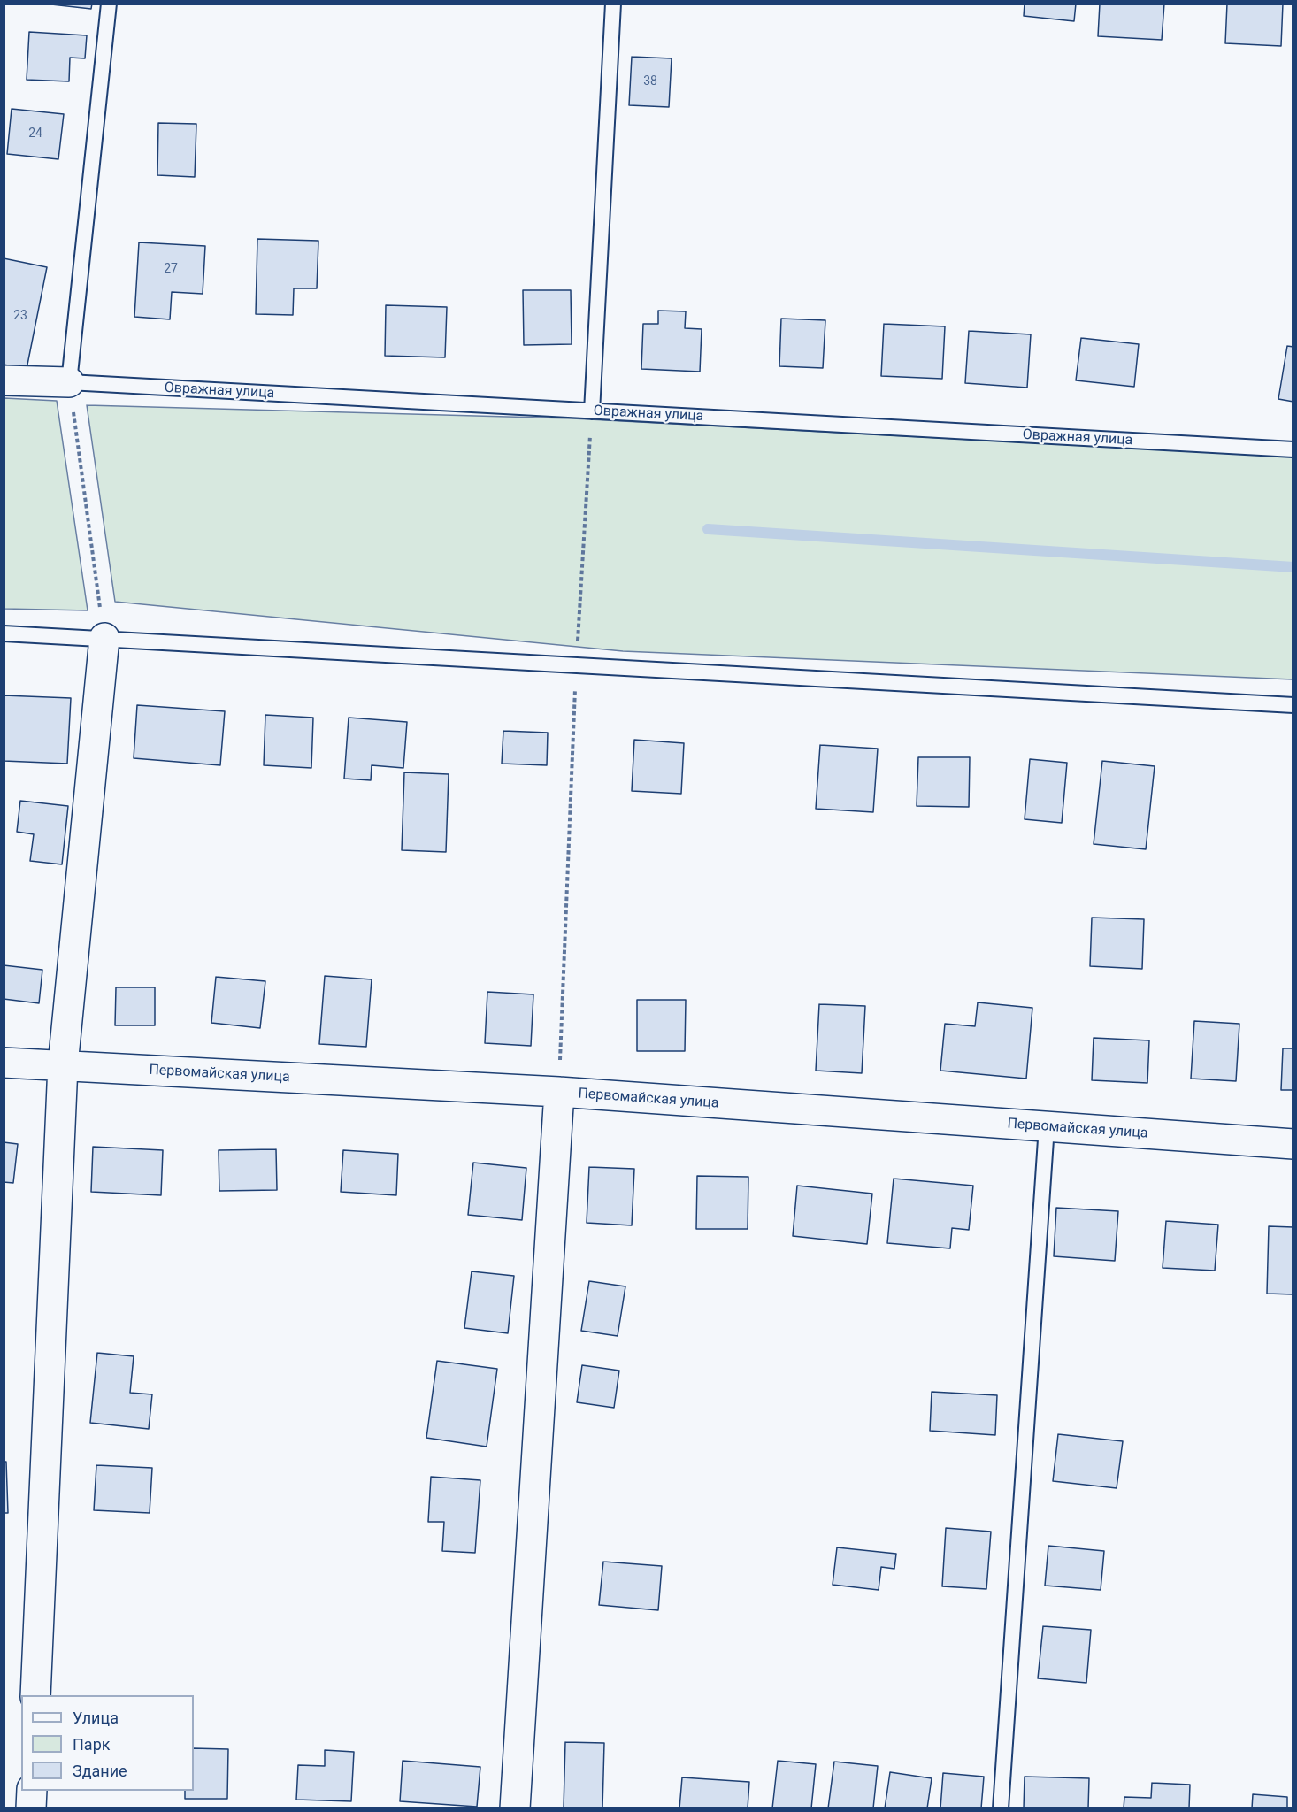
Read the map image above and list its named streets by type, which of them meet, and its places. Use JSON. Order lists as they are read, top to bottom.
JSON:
{
  "streets": {
    "street": ["Овражная улица", "Первомайская улица"]
  },
  "house_numbers": [
    "38",
    "24",
    "27",
    "23"
  ],
  "legend": ["Улица", "Парк", "Здание"]
}
